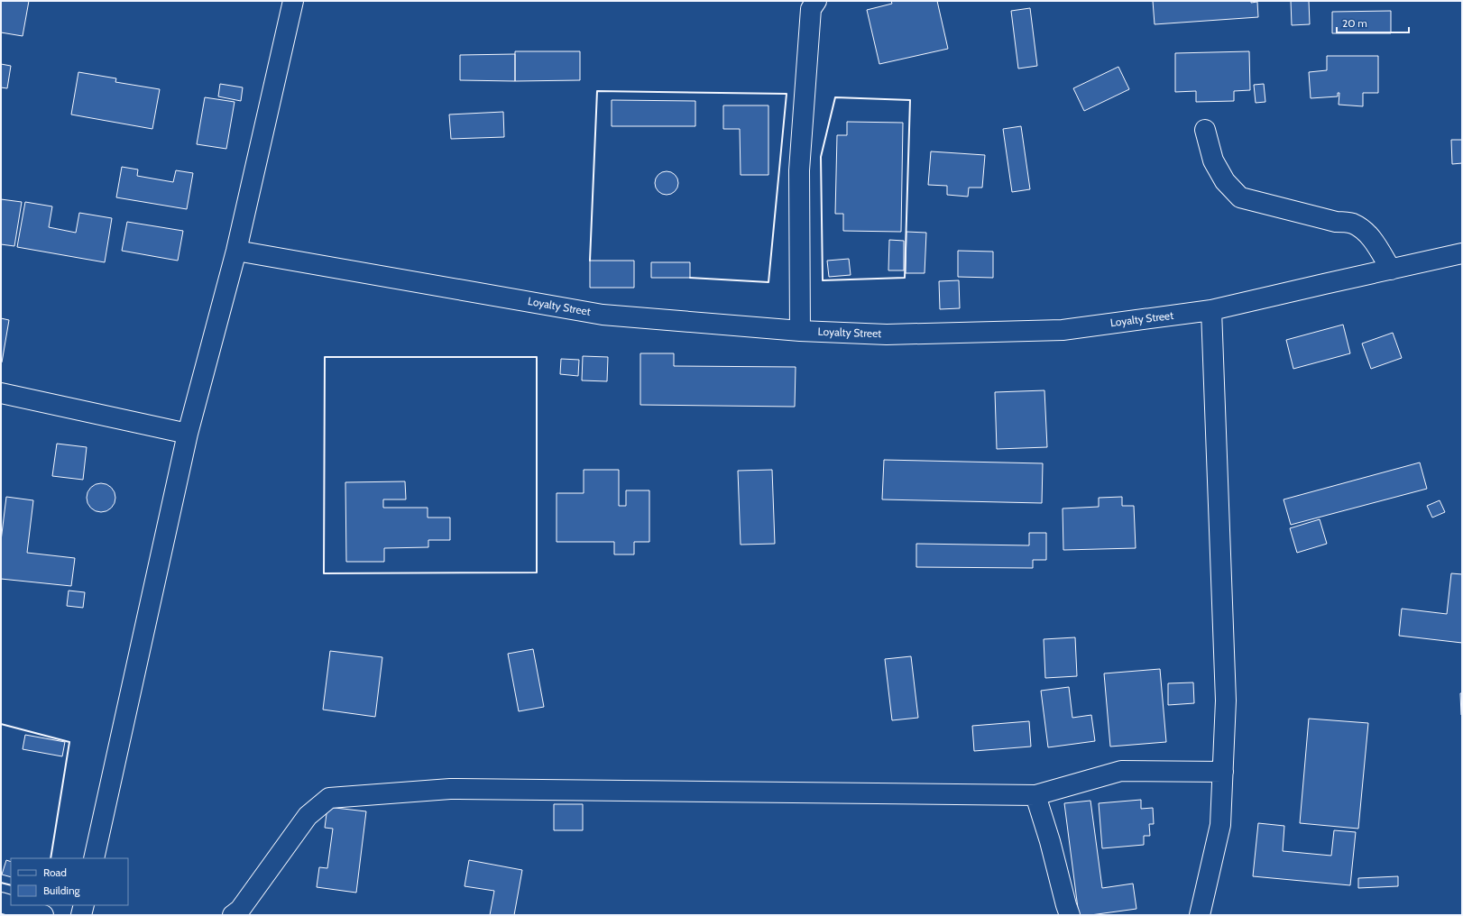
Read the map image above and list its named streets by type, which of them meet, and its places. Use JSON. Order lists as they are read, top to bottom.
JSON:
{
  "streets": {
    "street": ["Loyalty Street"]
  },
  "legend": ["Road", "Building"],
  "scale_bar": "20 m"
}
